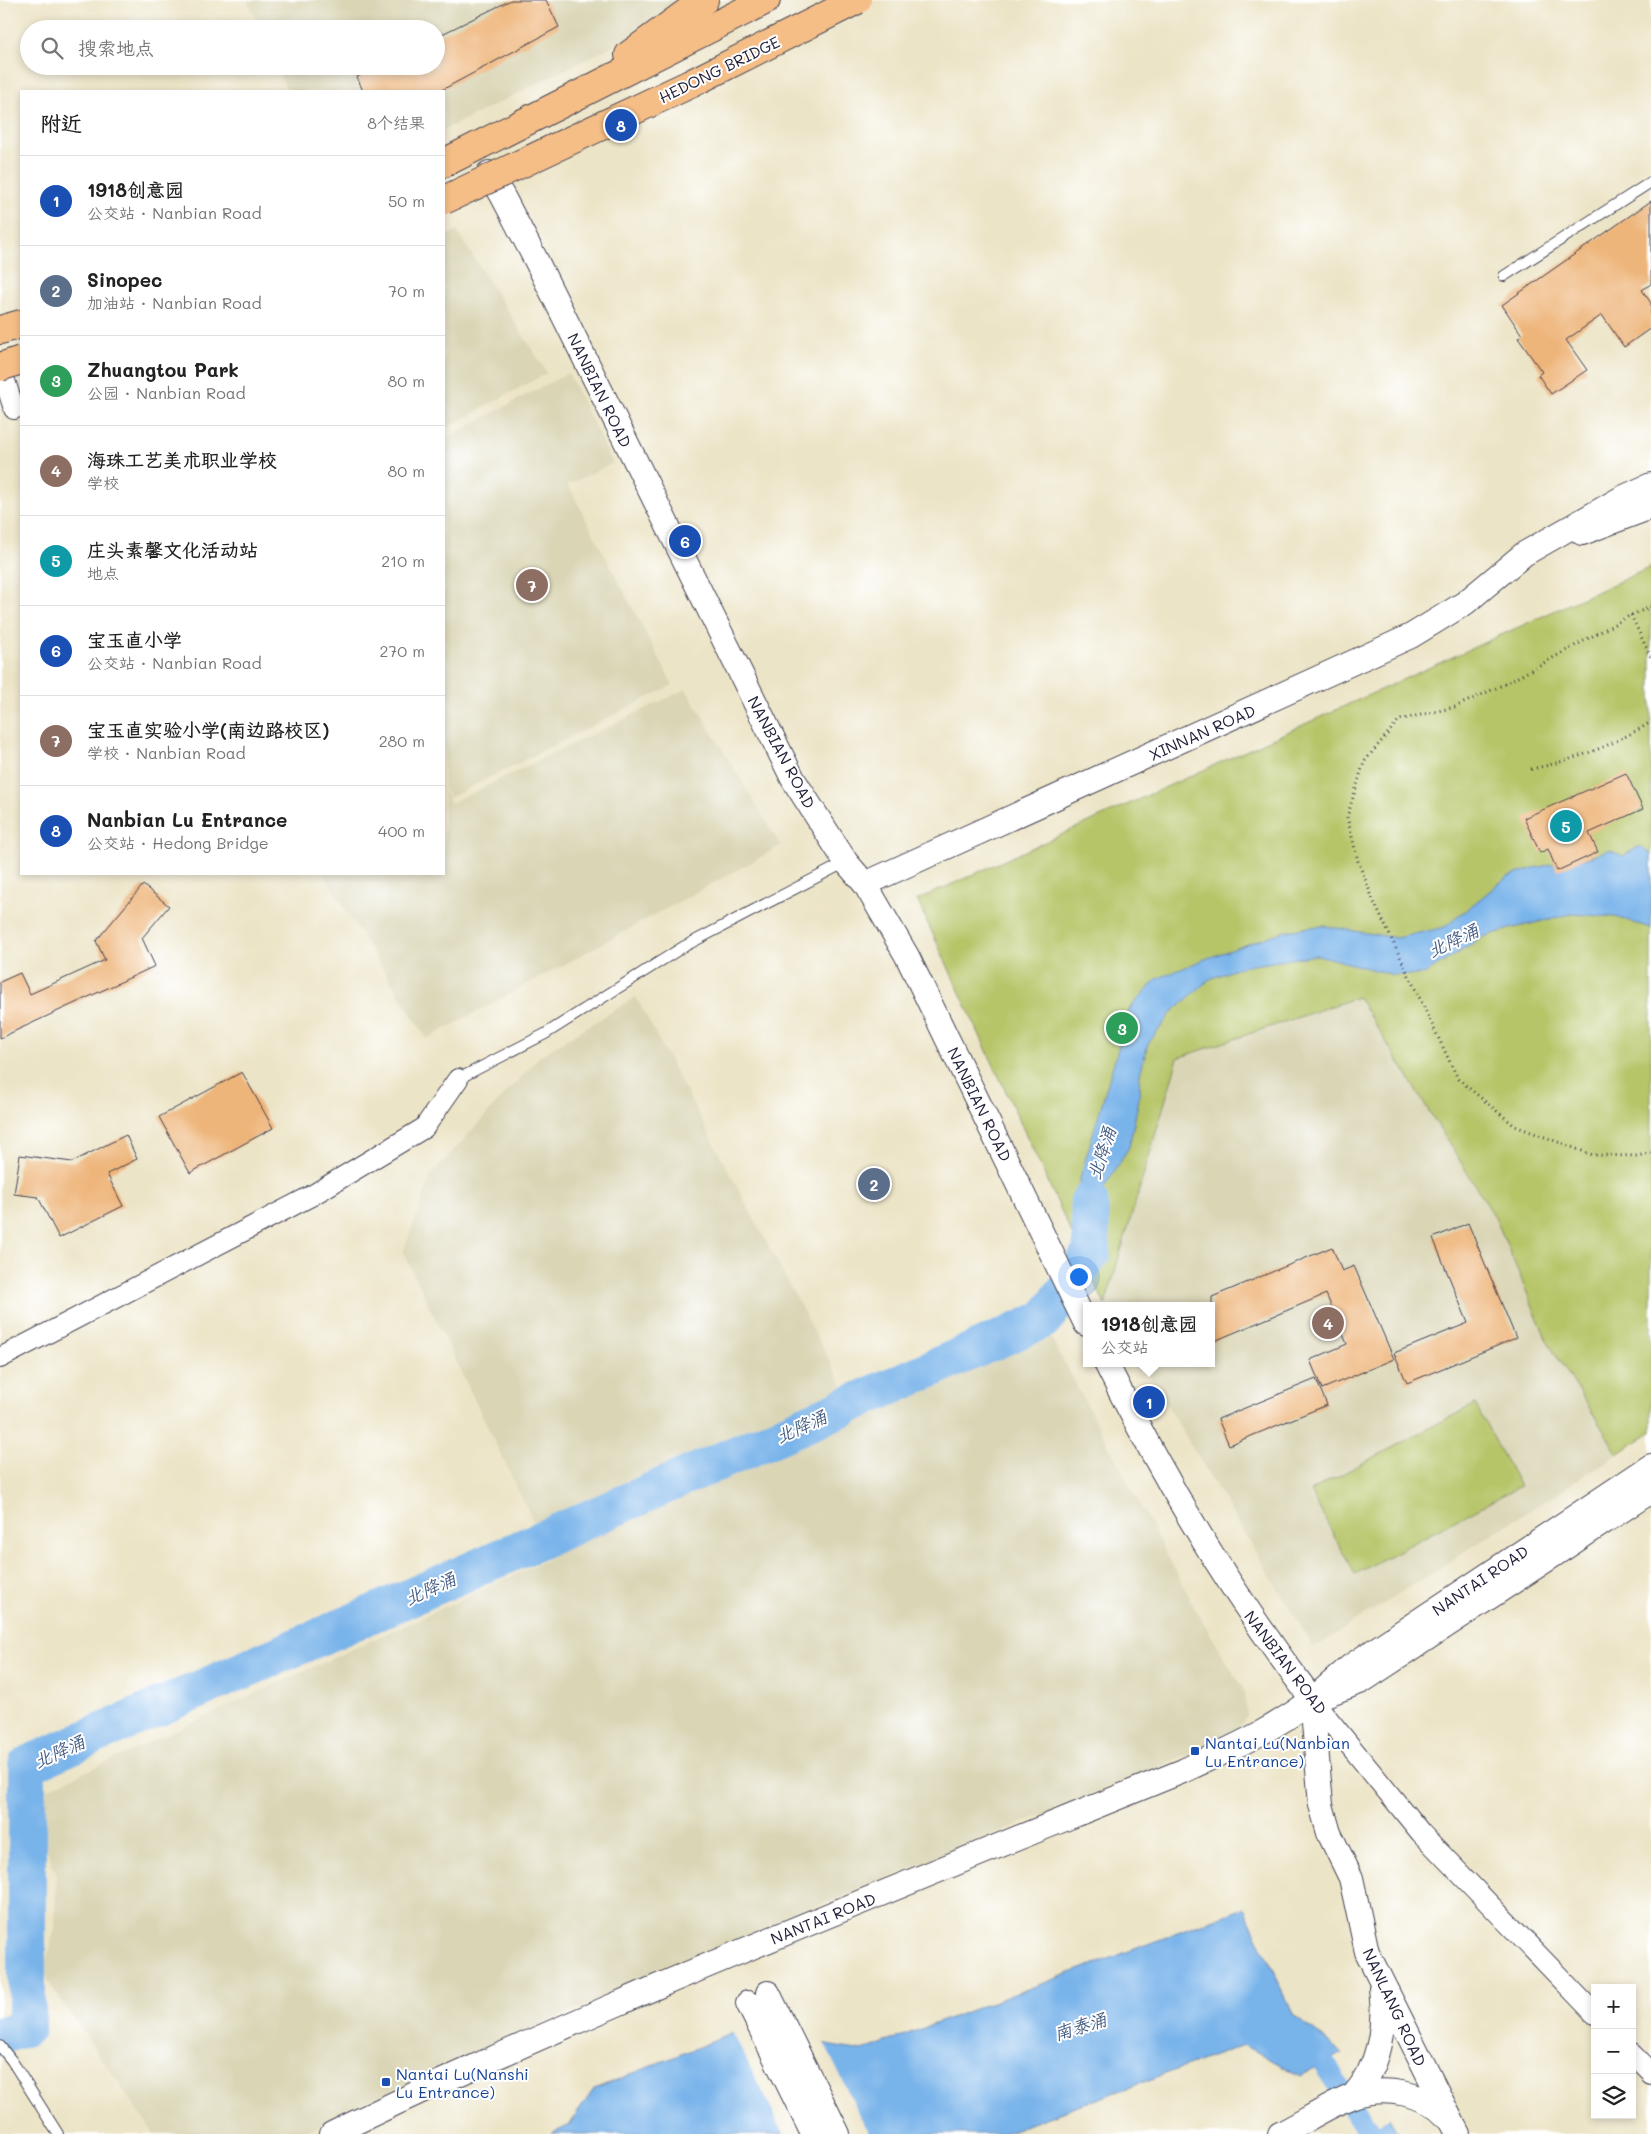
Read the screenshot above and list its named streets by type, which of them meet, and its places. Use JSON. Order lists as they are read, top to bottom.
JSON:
{
  "streets": {
    "main road": ["HEDONG BRIDGE"],
    "street": [
      "NANBIAN ROAD",
      "XINNAN ROAD",
      "NANTAI ROAD",
      "NANLANG ROAD"
    ]
  },
  "crossings": [
    ["NANBIAN ROAD", "XINNAN ROAD"],
    ["NANBIAN ROAD", "NANTAI ROAD"],
    ["NANBIAN ROAD", "NANLANG ROAD"],
    ["NANTAI ROAD", "NANLANG ROAD"]
  ],
  "water": ["北降涌", "南泰涌"],
  "places": {
    "transit": ["Nantai Lu(Nanbian Lu Entrance)", "Nantai Lu(Nanshi Lu Entrance)"]
  },
  "page": {
    "search": "搜索地点",
    "heading": ["附近", "8个结果"],
    "pins": [
      "8",
      "6",
      "7",
      "5",
      "3",
      "2",
      "4",
      "1"
    ],
    "list": [
      {
        "mark": "1",
        "name": "1918创意园",
        "note": "公交站 · Nanbian Road",
        "value": "50 m"
      },
      {
        "mark": "2",
        "name": "Sinopec",
        "note": "加油站 · Nanbian Road",
        "value": "70 m"
      },
      {
        "mark": "3",
        "name": "Zhuangtou Park",
        "note": "公园 · Nanbian Road",
        "value": "80 m"
      },
      {
        "mark": "4",
        "name": "海珠工艺美术职业学校",
        "note": "学校",
        "value": "80 m"
      },
      {
        "mark": "5",
        "name": "庄头素馨文化活动站",
        "note": "地点",
        "value": "210 m"
      },
      {
        "mark": "6",
        "name": "宝玉直小学",
        "note": "公交站 · Nanbian Road",
        "value": "270 m"
      },
      {
        "mark": "7",
        "name": "宝玉直实验小学(南边路校区)",
        "note": "学校 · Nanbian Road",
        "value": "280 m"
      },
      {
        "mark": "8",
        "name": "Nanbian Lu Entrance",
        "note": "公交站 · Hedong Bridge",
        "value": "400 m"
      }
    ],
    "popup": ["1918创意园", "公交站"],
    "map_buttons": ["+", "−"]
  }
}
